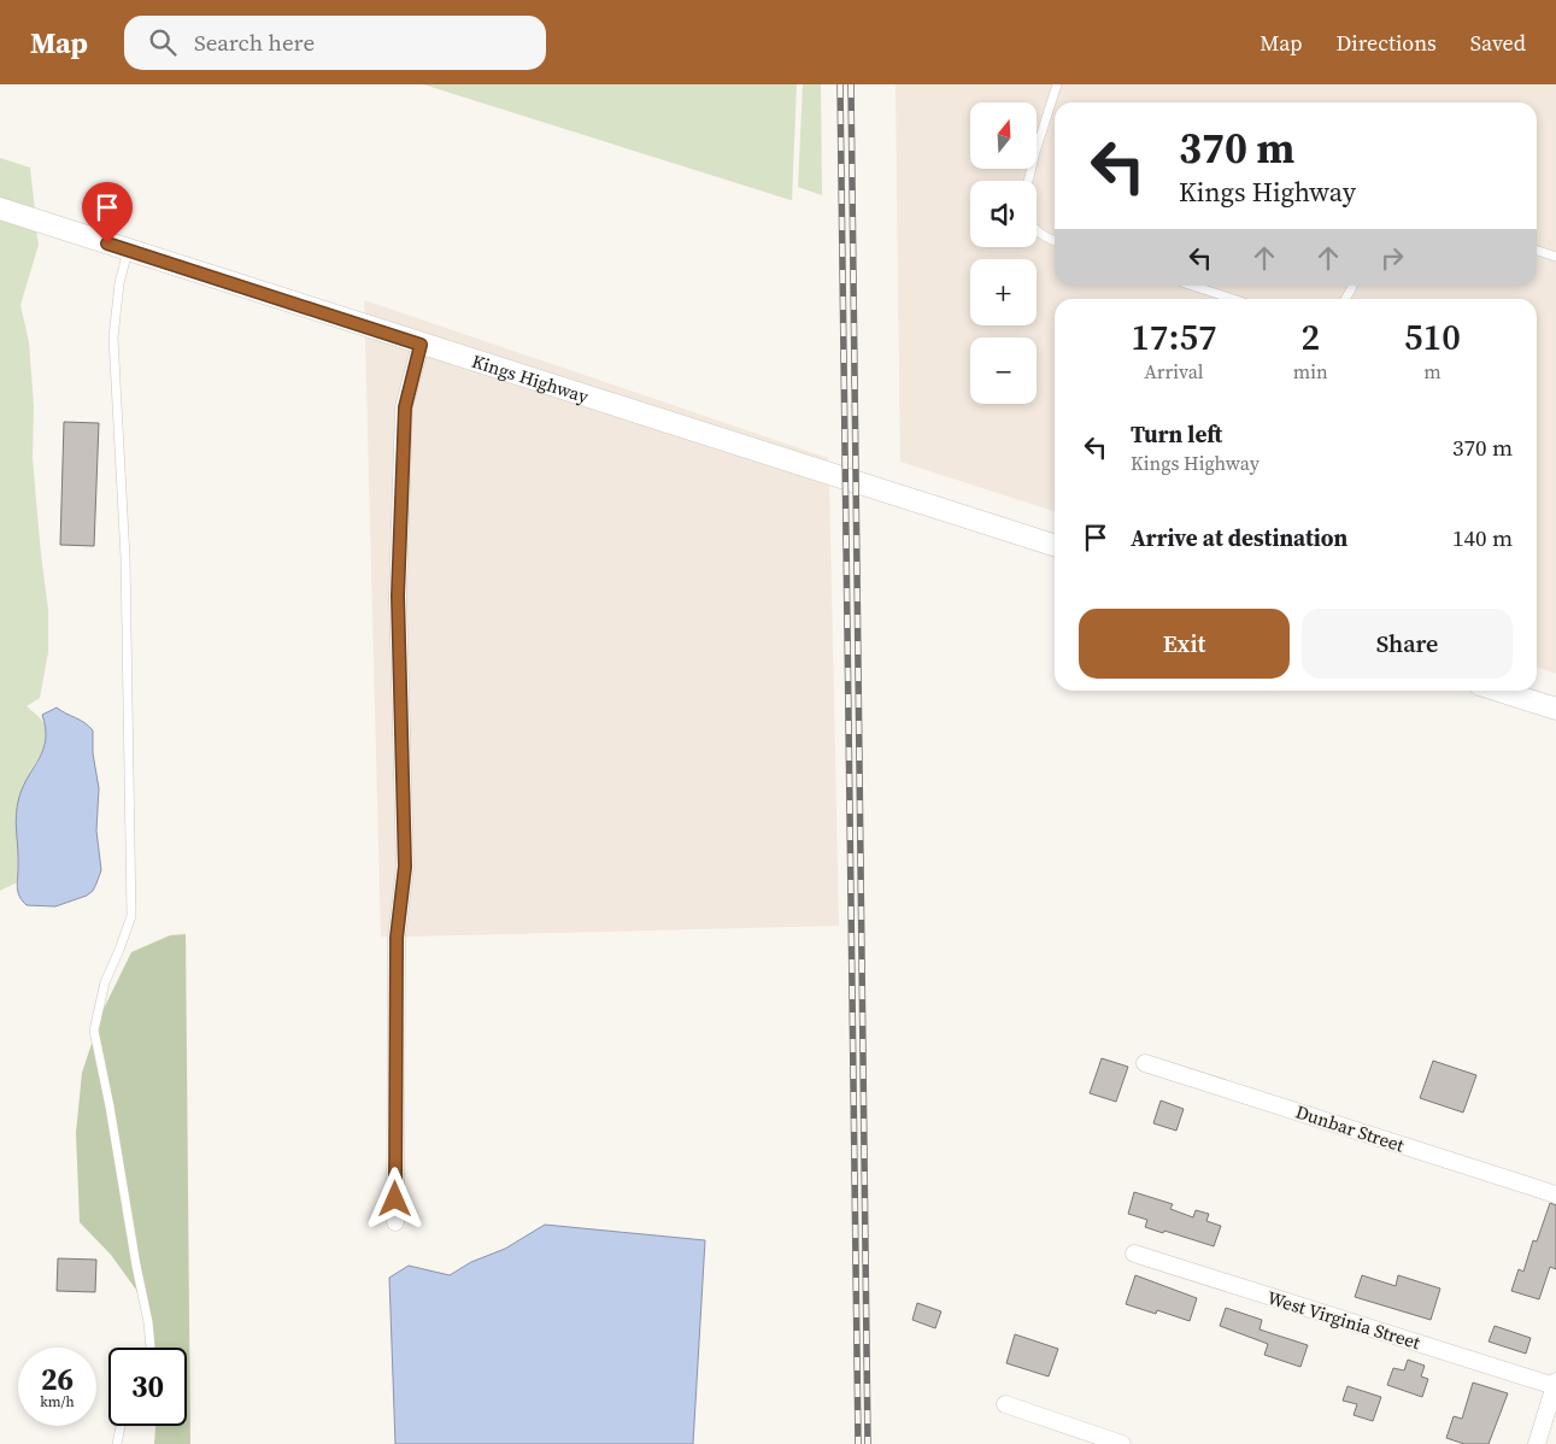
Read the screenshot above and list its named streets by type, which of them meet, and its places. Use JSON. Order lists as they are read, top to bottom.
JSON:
{
  "streets": {
    "street": ["Kings Highway", "Dunbar Street", "West Virginia Street"]
  },
  "north": "top",
  "page": {
    "header": "Map",
    "search": "Search here",
    "nav": ["Map", "Directions", "Saved"],
    "map_buttons": ["+", "−"],
    "turn": ["370 m", "Kings Highway"],
    "eta": [
      "17:57",
      "Arrival",
      "2",
      "min",
      "510",
      "m"
    ],
    "list": [
      {
        "name": "Turn left",
        "note": "Kings Highway",
        "value": "370 m"
      },
      {
        "name": "Arrive at destination",
        "value": "140 m"
      }
    ],
    "buttons": ["Exit", "Share"],
    "speed": "26 km/h",
    "limit": "30"
  }
}
